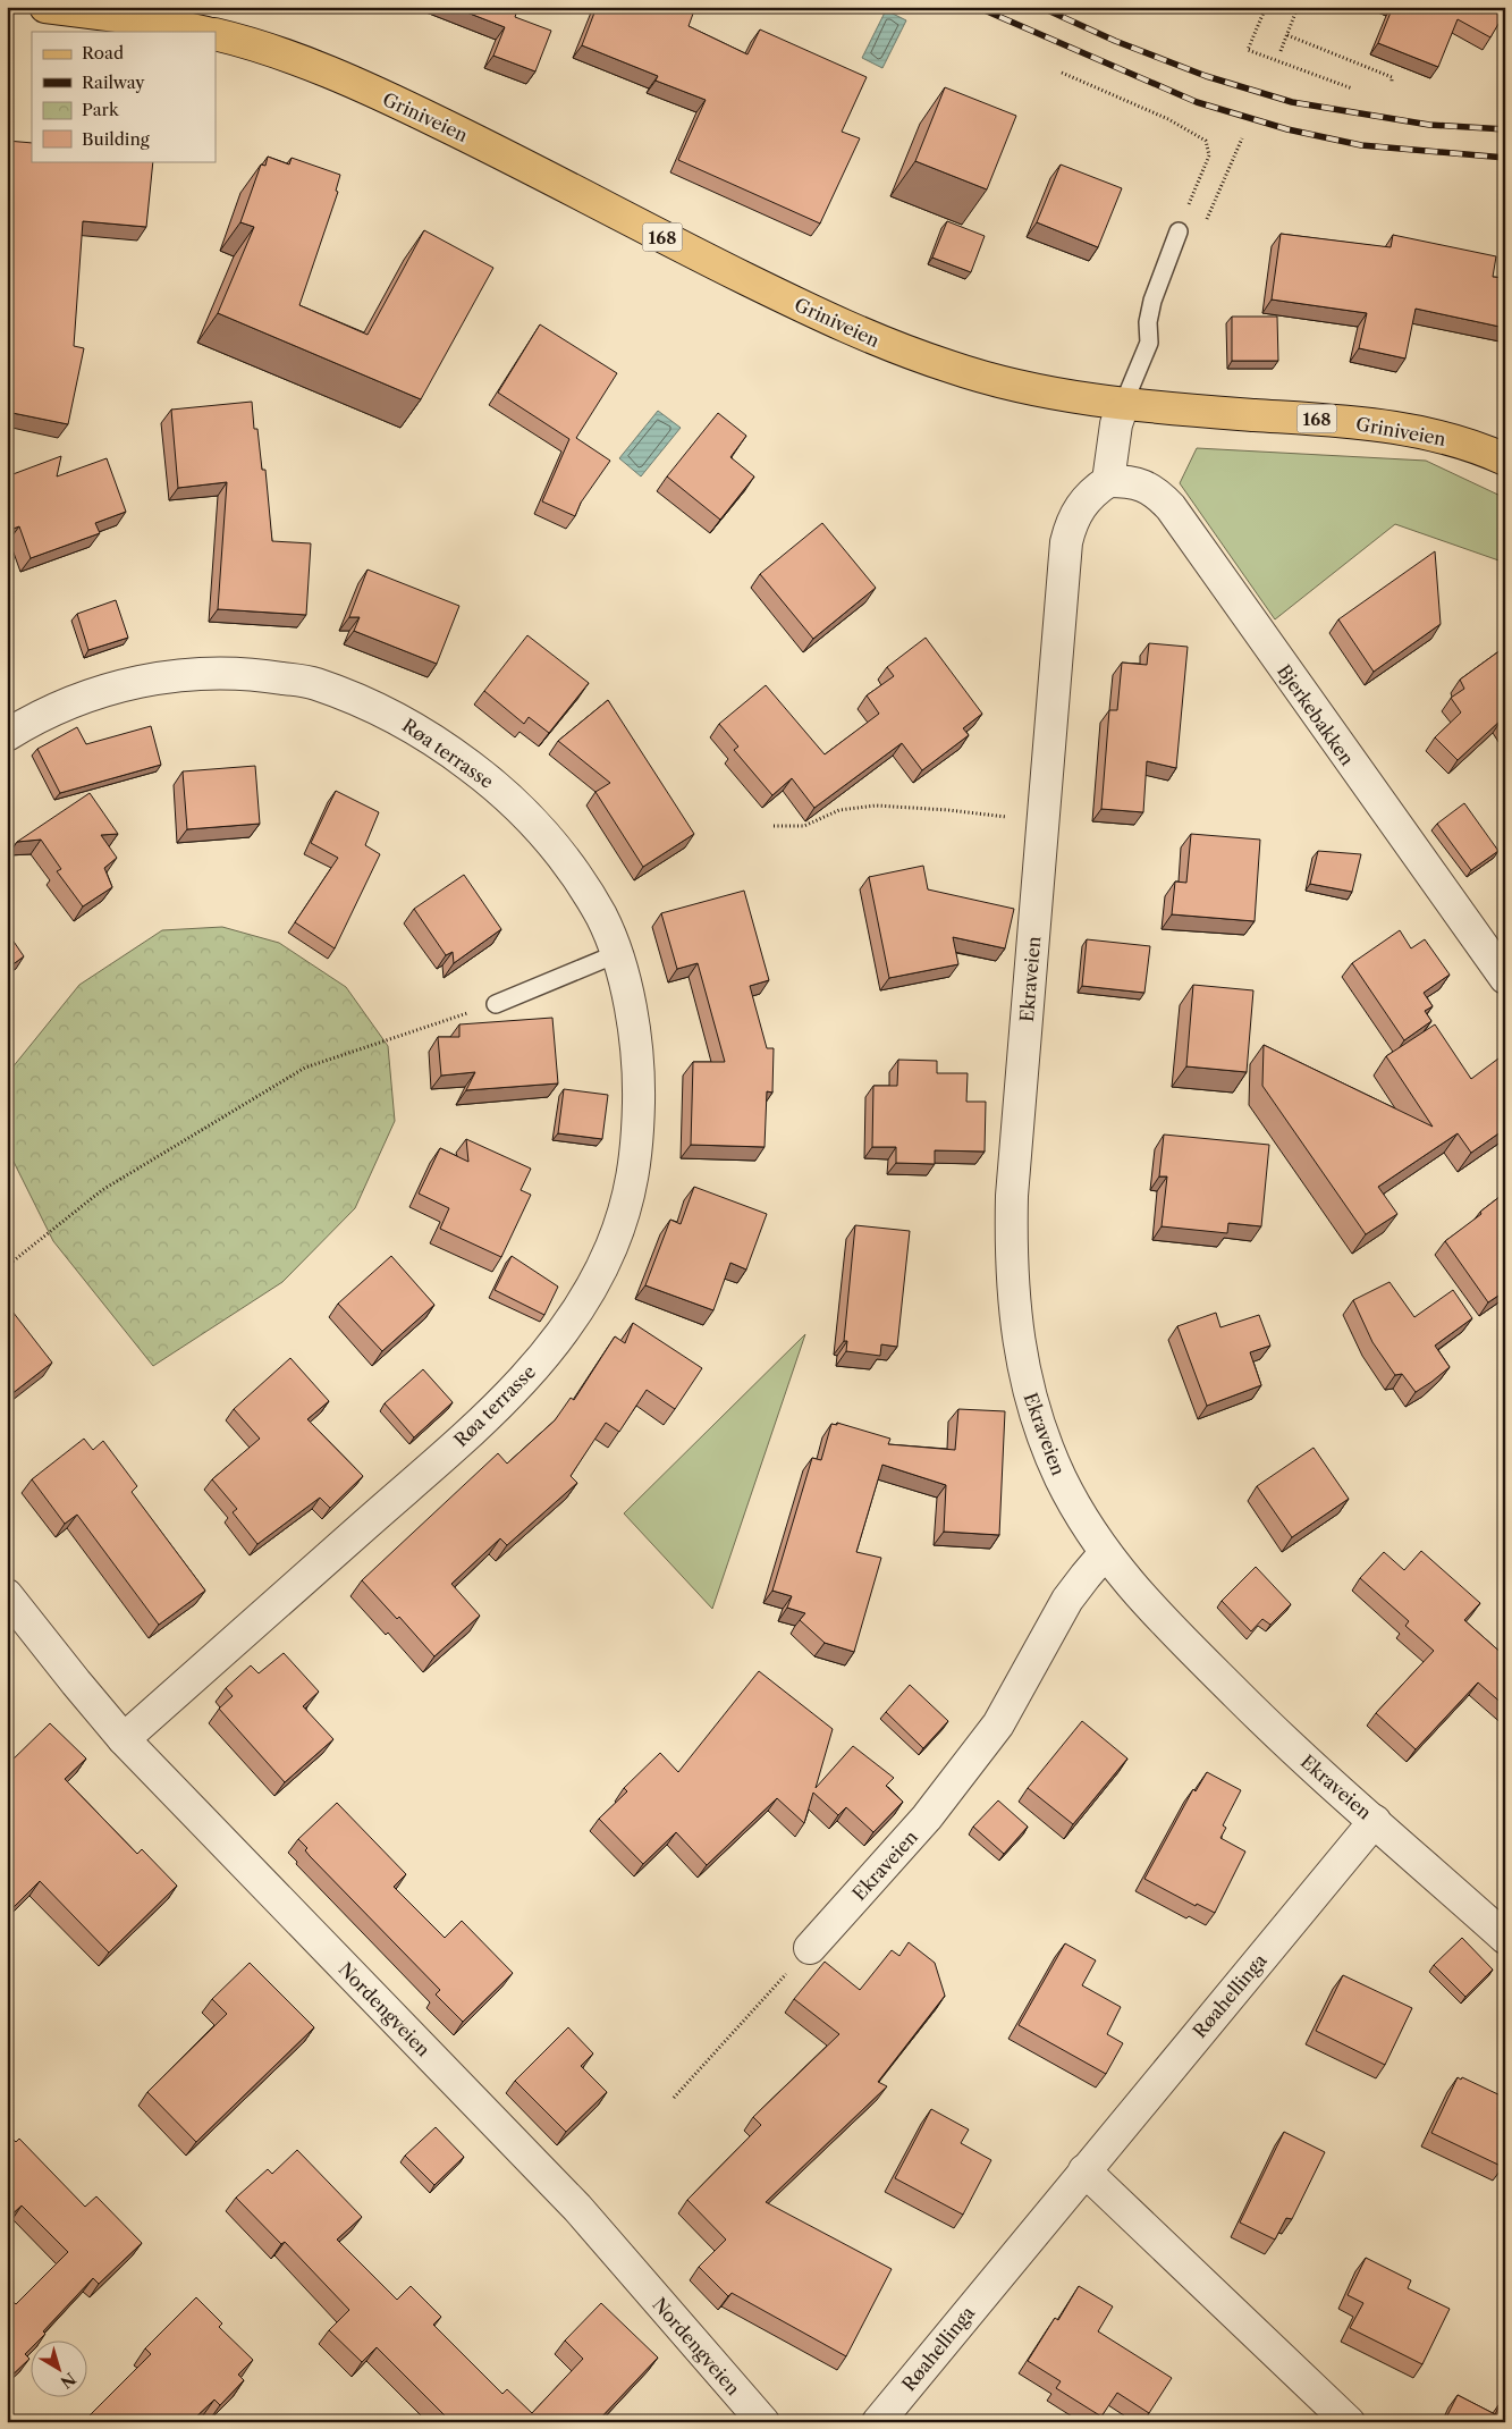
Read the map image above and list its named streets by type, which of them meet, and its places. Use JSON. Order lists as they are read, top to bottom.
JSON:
{
  "streets": {
    "main road": ["Griniveien", "168"],
    "street": [
      "Bjerkebakken",
      "Røa terrasse",
      "Ekraveien",
      "Røahellinga",
      "Nordengveien"
    ]
  },
  "crossings": [
    ["Bjerkebakken", "Ekraveien"],
    ["Røa terrasse", "Nordengveien"],
    ["Ekraveien", "Røahellinga"]
  ],
  "legend": [
    "Road",
    "Railway",
    "Park",
    "Building"
  ],
  "north": "bottom right"
}
